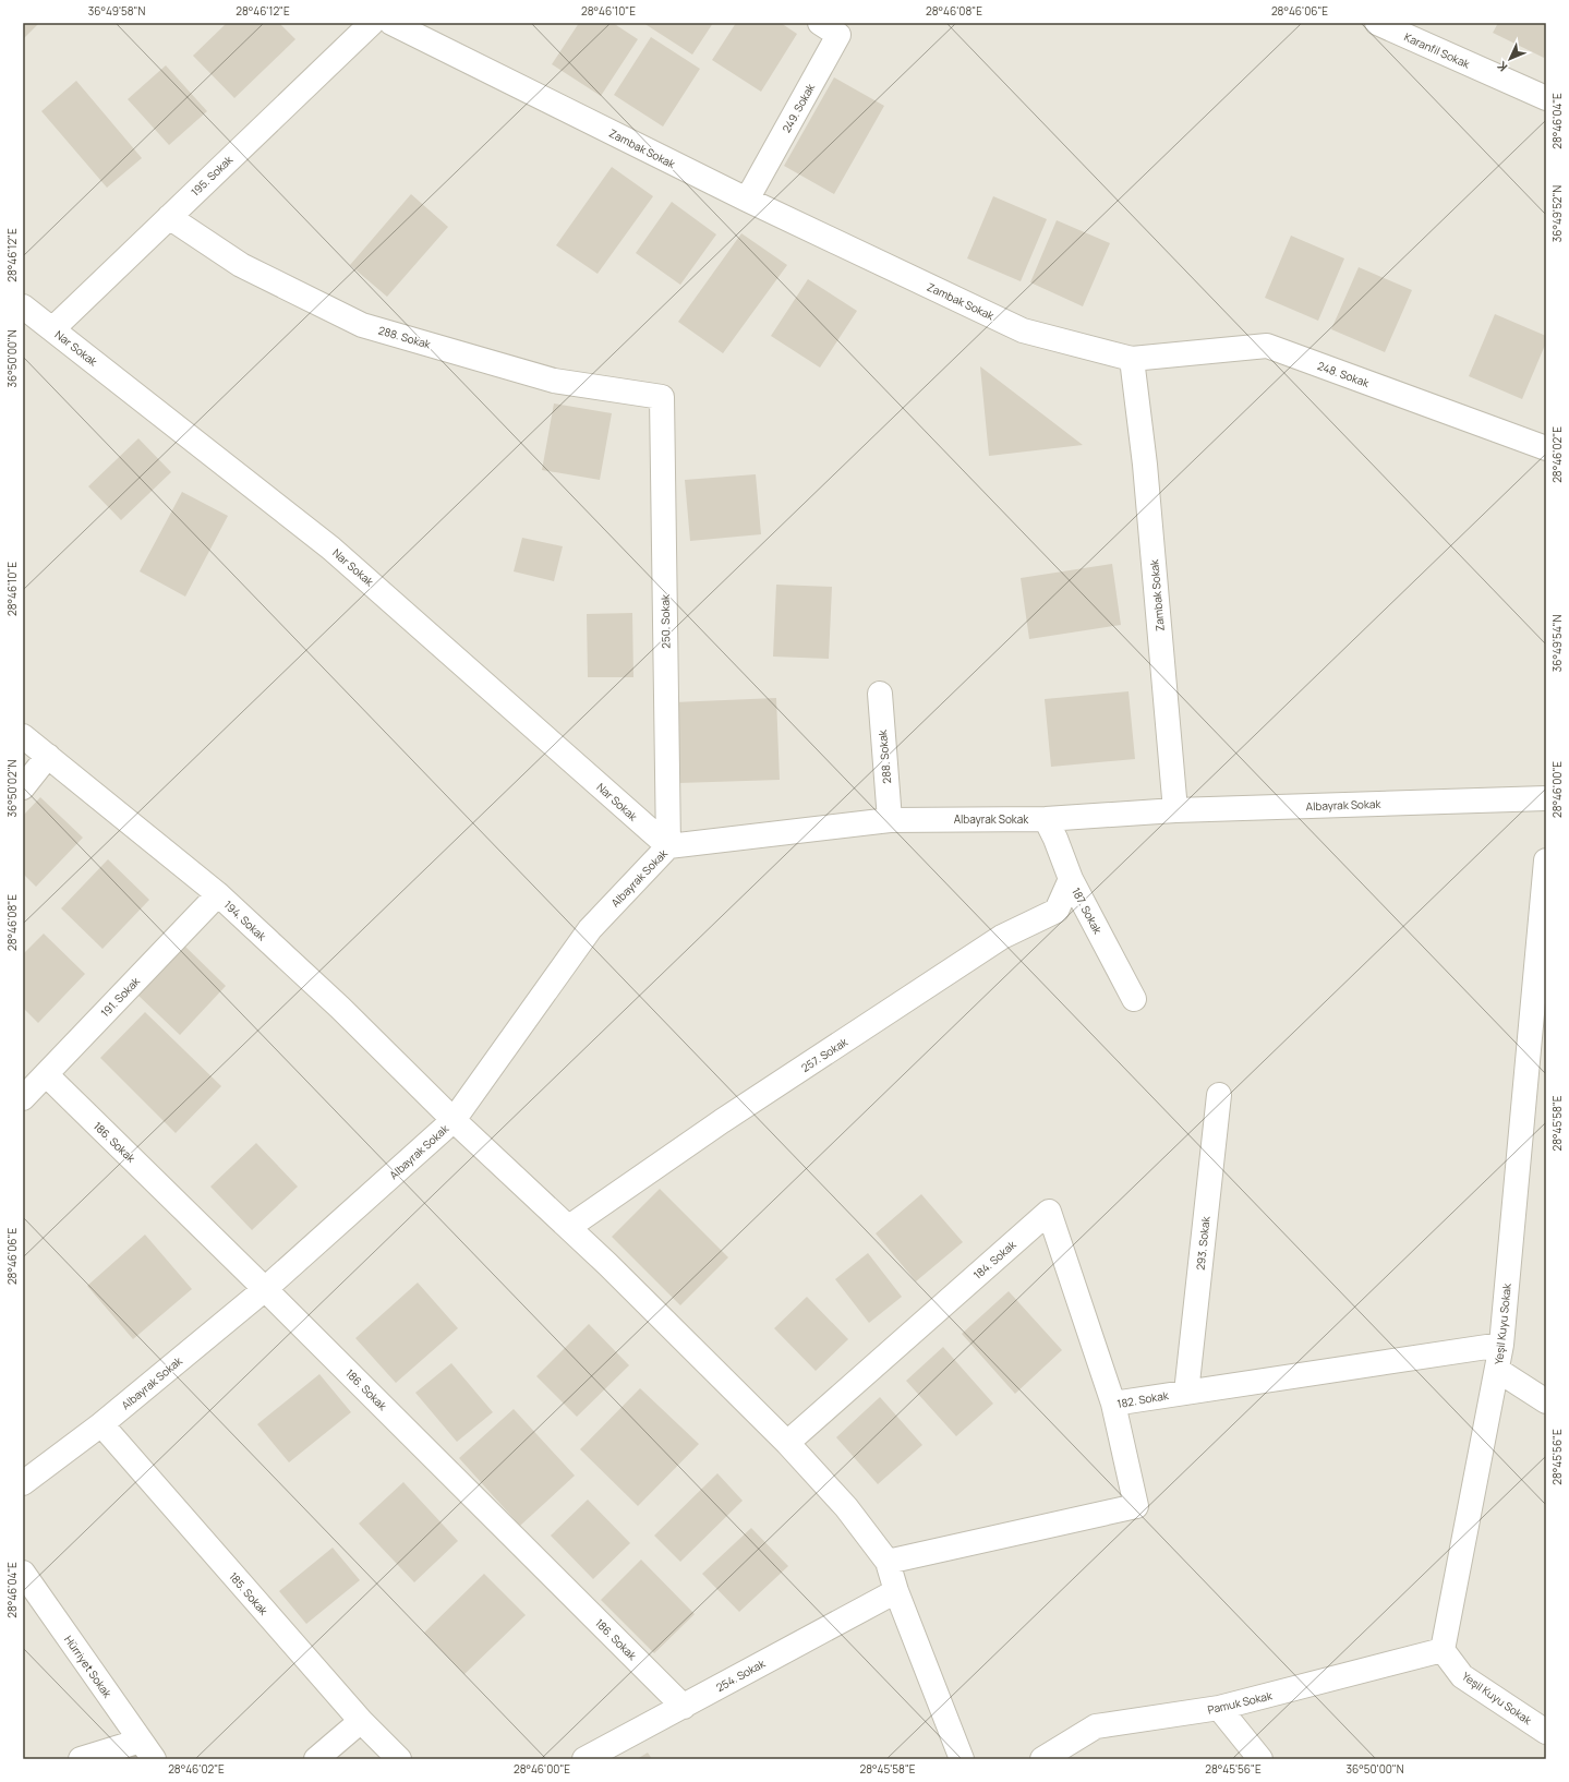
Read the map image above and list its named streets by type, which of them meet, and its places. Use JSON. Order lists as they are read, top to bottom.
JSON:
{
  "streets": {
    "street": [
      "Karanfil Sokak",
      "249. Sokak",
      "Zambak Sokak",
      "195. Sokak",
      "288. Sokak",
      "Nar Sokak",
      "248. Sokak",
      "250. Sokak",
      "Albayrak Sokak",
      "187. Sokak",
      "194. Sokak",
      "191. Sokak",
      "257. Sokak",
      "186. Sokak",
      "293. Sokak",
      "184. Sokak",
      "Yeşil Kuyu Sokak",
      "182. Sokak",
      "185. Sokak",
      "Hürriyet Sokak",
      "254. Sokak",
      "Pamuk Sokak"
    ]
  },
  "crossings": [
    ["249. Sokak", "Zambak Sokak"],
    ["Zambak Sokak", "248. Sokak"],
    ["Zambak Sokak", "Albayrak Sokak"],
    ["195. Sokak", "288. Sokak"],
    ["195. Sokak", "Nar Sokak"],
    ["288. Sokak", "250. Sokak"],
    ["288. Sokak", "Albayrak Sokak"],
    ["Nar Sokak", "250. Sokak"],
    ["Nar Sokak", "Albayrak Sokak"],
    ["250. Sokak", "Albayrak Sokak"],
    ["Albayrak Sokak", "187. Sokak"],
    ["Albayrak Sokak", "194. Sokak"],
    ["Albayrak Sokak", "186. Sokak"],
    ["Albayrak Sokak", "185. Sokak"],
    ["187. Sokak", "257. Sokak"],
    ["194. Sokak", "191. Sokak"],
    ["194. Sokak", "257. Sokak"],
    ["194. Sokak", "184. Sokak"],
    ["194. Sokak", "182. Sokak"],
    ["191. Sokak", "186. Sokak"],
    ["186. Sokak", "254. Sokak"],
    ["293. Sokak", "182. Sokak"],
    ["184. Sokak", "182. Sokak"],
    ["Yeşil Kuyu Sokak", "182. Sokak"],
    ["Yeşil Kuyu Sokak", "Pamuk Sokak"]
  ],
  "north": "bottom left",
  "coordinates": [
    "36°49'58\"N",
    "28°46'12\"E",
    "28°46'10\"E",
    "28°46'08\"E",
    "28°46'06\"E",
    "28°46'04\"E",
    "36°49'52\"N",
    "36°50'00\"N",
    "28°46'02\"E",
    "36°49'54\"N",
    "36°50'02\"N",
    "28°46'00\"E",
    "28°45'58\"E",
    "28°45'56\"E"
  ]
}
